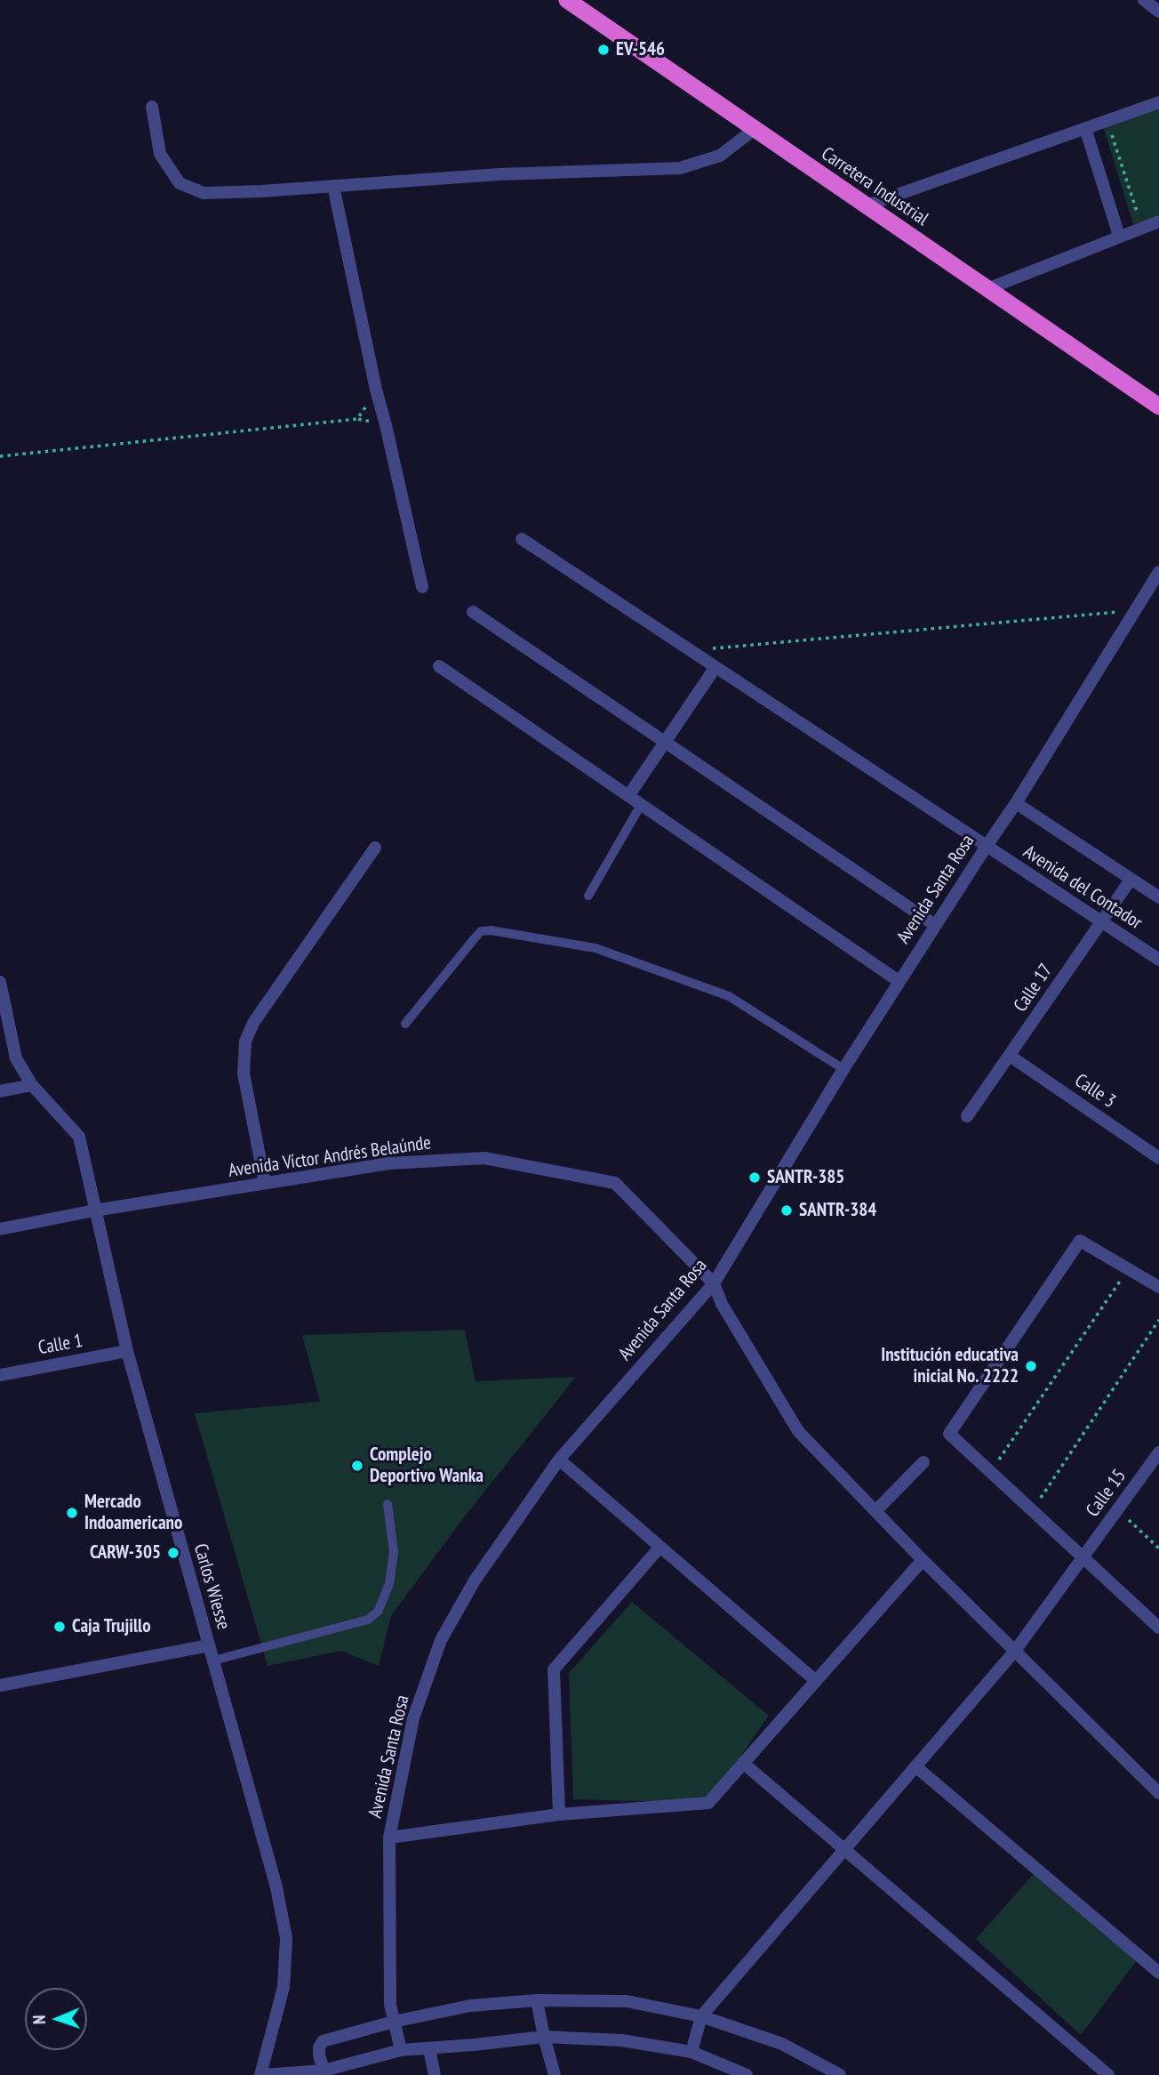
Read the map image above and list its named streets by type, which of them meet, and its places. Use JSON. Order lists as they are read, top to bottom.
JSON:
{
  "streets": {
    "highway": ["Carretera Industrial"],
    "street": [
      "Avenida del Contador",
      "Avenida Santa Rosa",
      "Calle 17",
      "Calle 3",
      "Avenida Víctor Andrés Belaúnde",
      "Calle 1",
      "Calle 15",
      "Carlos Wiesse"
    ]
  },
  "crossings": [
    ["Avenida del Contador", "Avenida Santa Rosa"],
    ["Avenida del Contador", "Calle 17"],
    ["Avenida Santa Rosa", "Avenida Víctor Andrés Belaúnde"],
    ["Calle 17", "Calle 3"],
    ["Avenida Víctor Andrés Belaúnde", "Carlos Wiesse"],
    ["Calle 1", "Carlos Wiesse"]
  ],
  "places": [
    "EV-546",
    "SANTR-385",
    "SANTR-384",
    "Institución educativa inicial No. 2222",
    "Complejo Deportivo Wanka",
    "Mercado Indoamericano",
    "CARW-305",
    "Caja Trujillo"
  ],
  "north": "left"
}
